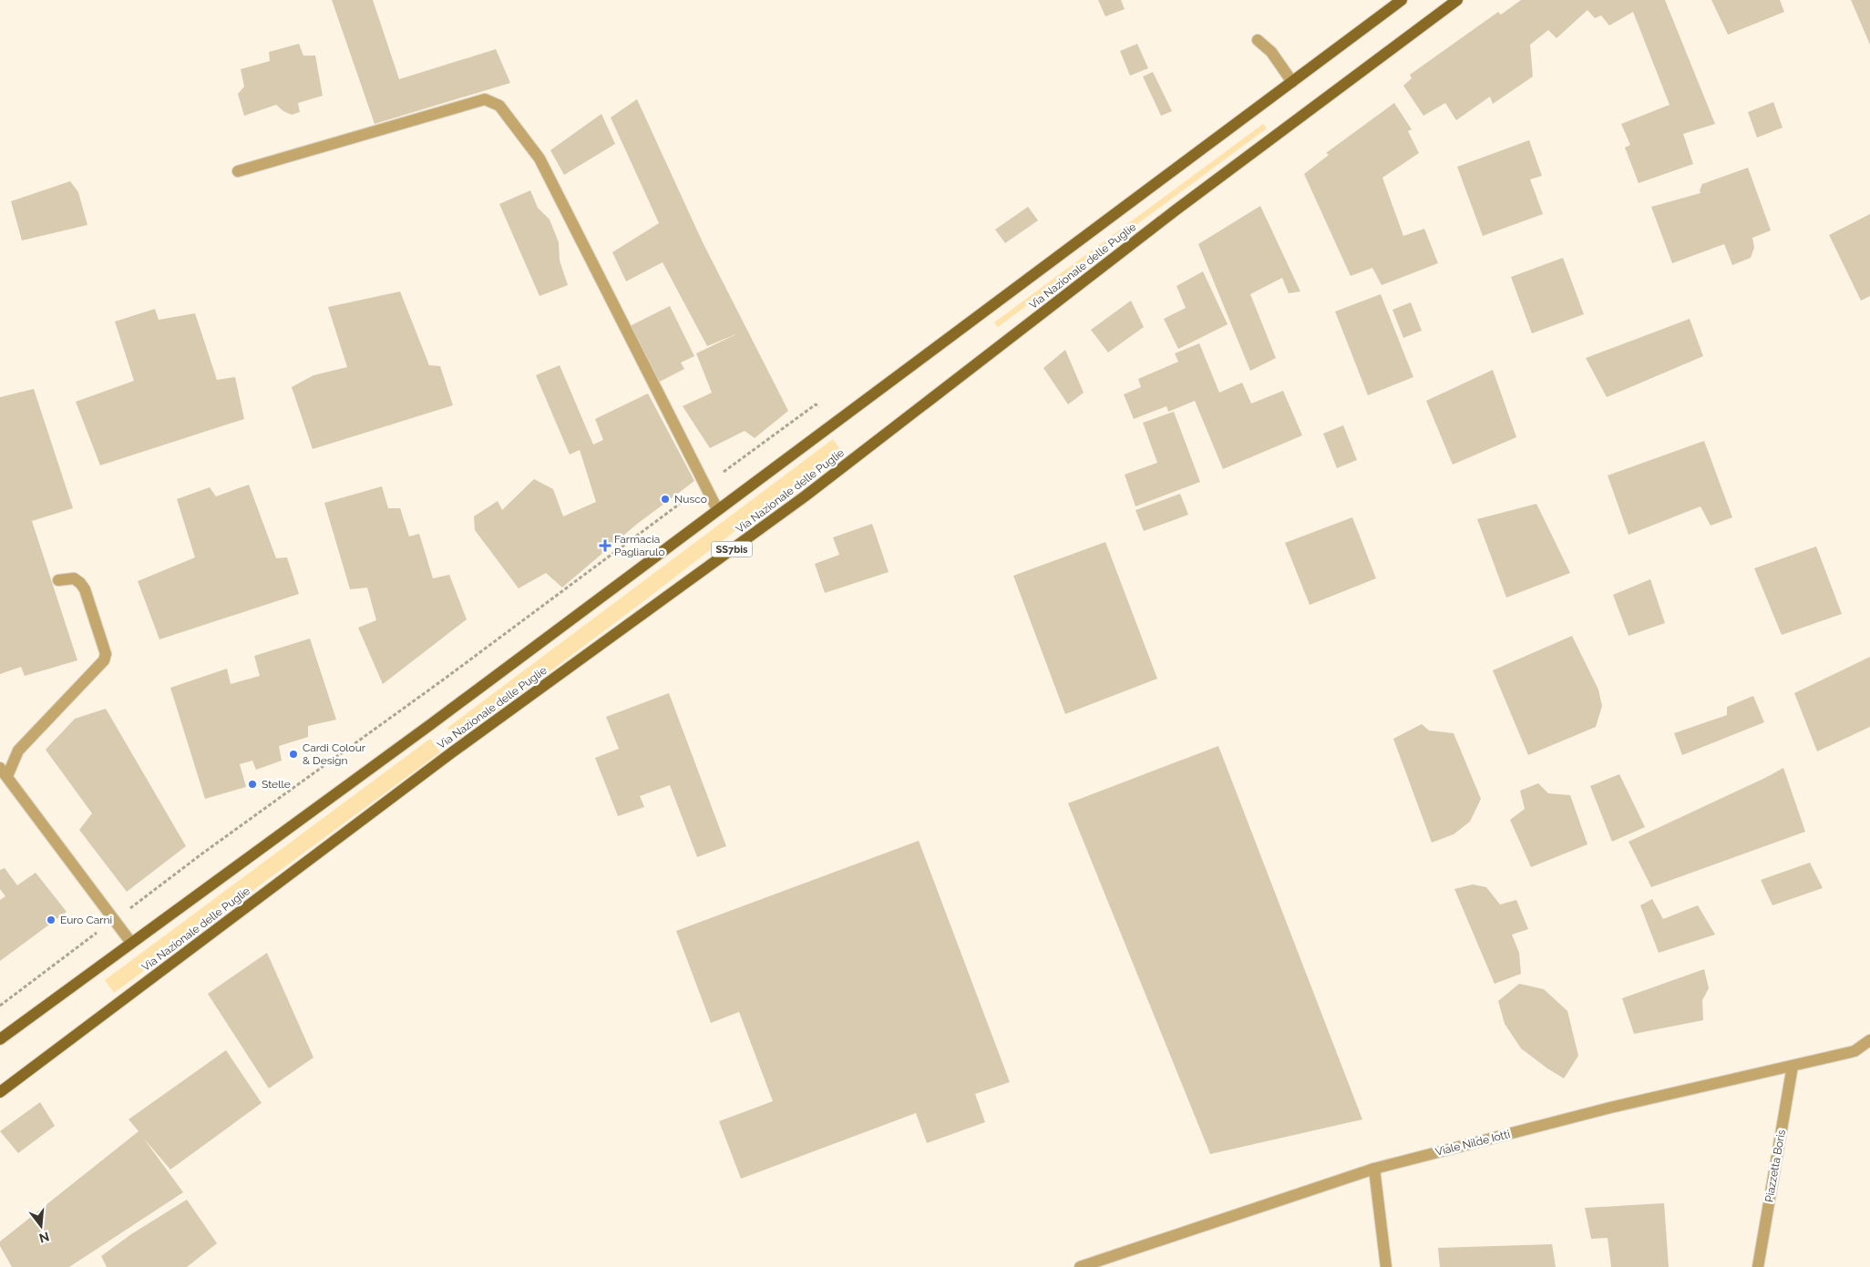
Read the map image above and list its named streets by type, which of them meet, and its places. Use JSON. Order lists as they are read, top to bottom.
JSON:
{
  "streets": {
    "main road": ["Via Nazionale delle Puglie", "SS7bis"],
    "street": ["Viale Nilde Iotti", "Piazzetta Boris"]
  },
  "crossings": [
    ["Viale Nilde Iotti", "Piazzetta Boris"]
  ],
  "places": {
    "other": [
      "Nusco",
      "Cardi Colour & Design",
      "Stelle",
      "Euro Carni"
    ],
    "health": ["Farmacia Pagliarulo"]
  },
  "north": "bottom"
}
